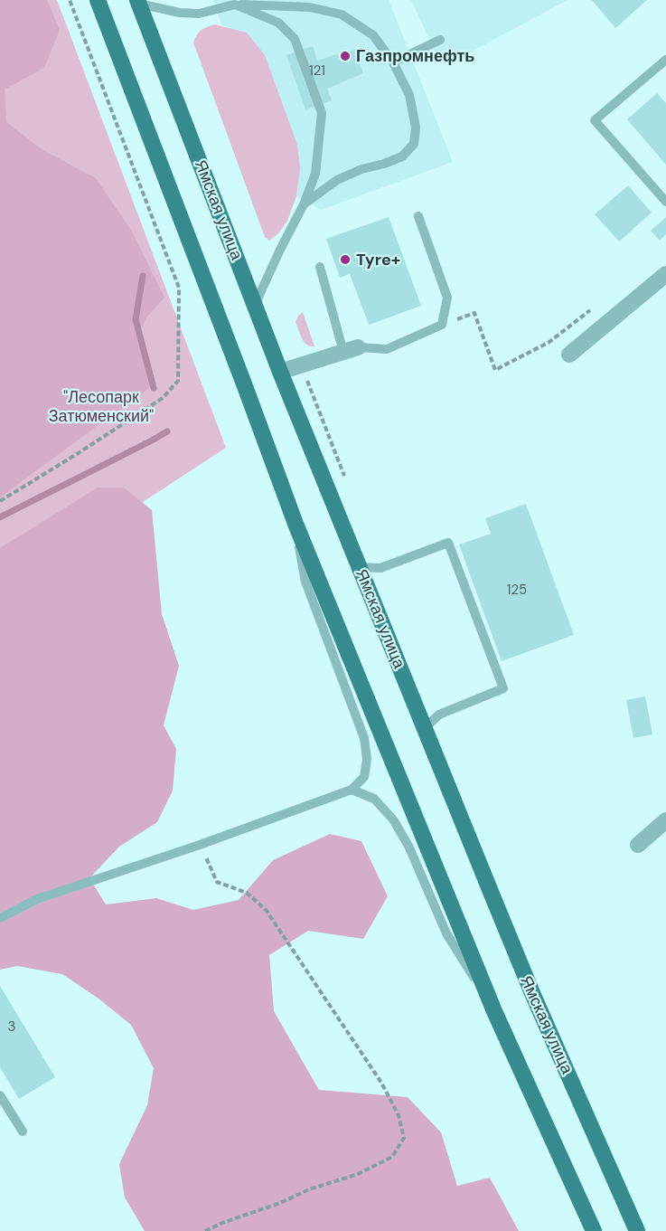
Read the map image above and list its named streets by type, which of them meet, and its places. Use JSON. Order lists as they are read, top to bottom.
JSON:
{
  "streets": {
    "main road": ["Ямская улица"]
  },
  "parks": ["\"Лесопарк Затюменский\""],
  "places": ["Газпромнефть", "Tyre+"],
  "house_numbers": ["121", "125", "3"]
}
